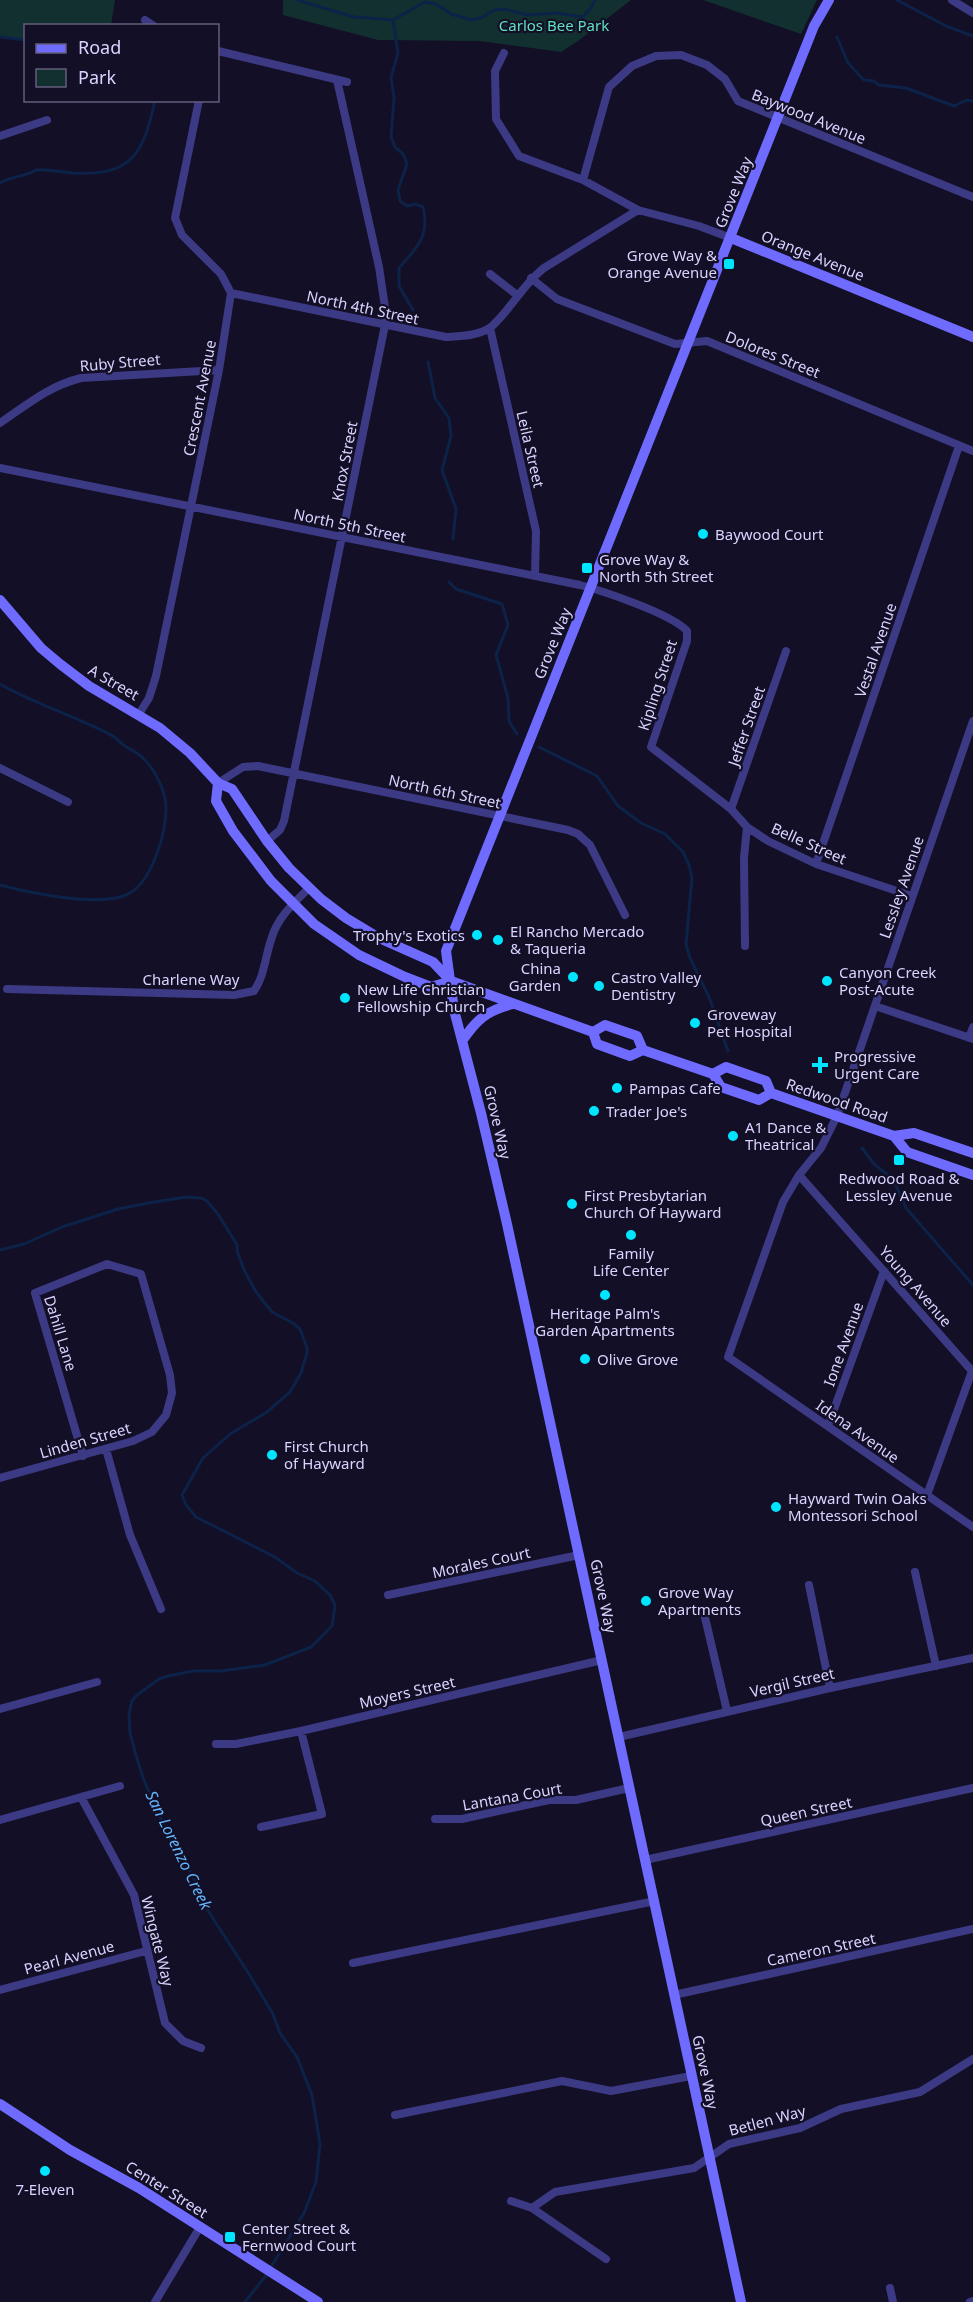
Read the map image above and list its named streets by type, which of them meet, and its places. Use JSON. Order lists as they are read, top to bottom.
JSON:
{
  "streets": {
    "main road": [
      "Grove Way",
      "Orange Avenue",
      "A Street",
      "Redwood Road",
      "Center Street"
    ],
    "street": [
      "Baywood Avenue",
      "North 4th Street",
      "Dolores Street",
      "Ruby Street",
      "Crescent Avenue",
      "Leila Street",
      "Knox Street",
      "North 5th Street",
      "Vestal Avenue",
      "Kipling Street",
      "Jeffer Street",
      "North 6th Street",
      "Belle Street",
      "Lessley Avenue",
      "Charlene Way",
      "Young Avenue",
      "Dahill Lane",
      "Ione Avenue",
      "Idena Avenue",
      "Linden Street",
      "Morales Court",
      "Vergil Street",
      "Moyers Street",
      "Lantana Court",
      "Queen Street",
      "Wingate Way",
      "Cameron Street",
      "Pearl Avenue",
      "Betlen Way"
    ]
  },
  "crossings": [
    ["Baywood Avenue", "Grove Way"],
    ["Baywood Avenue", "Orange Avenue"],
    ["Grove Way", "Orange Avenue"],
    ["Grove Way", "Dolores Street"],
    ["Grove Way", "North 5th Street"],
    ["Grove Way", "North 6th Street"],
    ["Grove Way", "Redwood Road"],
    ["Grove Way", "Morales Court"],
    ["Grove Way", "Vergil Street"],
    ["Grove Way", "Moyers Street"],
    ["Grove Way", "Lantana Court"],
    ["Grove Way", "Queen Street"],
    ["Grove Way", "Cameron Street"],
    ["Grove Way", "Betlen Way"],
    ["North 4th Street", "Crescent Avenue"],
    ["North 4th Street", "Leila Street"],
    ["North 4th Street", "Knox Street"],
    ["Dolores Street", "Vestal Avenue"],
    ["Ruby Street", "Crescent Avenue"],
    ["Crescent Avenue", "North 5th Street"],
    ["Crescent Avenue", "A Street"],
    ["Leila Street", "North 5th Street"],
    ["Knox Street", "North 5th Street"],
    ["Knox Street", "A Street"],
    ["Knox Street", "North 6th Street"],
    ["North 5th Street", "Kipling Street"],
    ["Vestal Avenue", "Belle Street"],
    ["A Street", "North 6th Street"],
    ["A Street", "Charlene Way"],
    ["A Street", "Redwood Road"],
    ["Kipling Street", "Belle Street"],
    ["Jeffer Street", "Belle Street"],
    ["Belle Street", "Lessley Avenue"],
    ["Lessley Avenue", "Redwood Road"],
    ["Lessley Avenue", "Young Avenue"],
    ["Lessley Avenue", "Idena Avenue"],
    ["Charlene Way", "Redwood Road"],
    ["Young Avenue", "Ione Avenue"],
    ["Young Avenue", "Idena Avenue"],
    ["Dahill Lane", "Linden Street"],
    ["Ione Avenue", "Idena Avenue"],
    ["Wingate Way", "Pearl Avenue"]
  ],
  "water": ["San Lorenzo Creek"],
  "parks": ["Carlos Bee Park"],
  "places": {
    "transit": [
      "Grove Way & Orange Avenue",
      "Grove Way & North 5th Street",
      "Redwood Road & Lessley Avenue",
      "Center Street & Fernwood Court"
    ],
    "other": [
      "Baywood Court",
      "Trophy's Exotics",
      "El Rancho Mercado & Taqueria",
      "China Garden",
      "Canyon Creek Post-Acute",
      "Castro Valley Dentistry",
      "New Life Christian Fellowship Church",
      "Groveway Pet Hospital",
      "Pampas Cafe",
      "Trader Joe's",
      "A1 Dance & Theatrical",
      "First Presbytarian Church Of Hayward",
      "Family Life Center",
      "Heritage Palm's Garden Apartments",
      "Olive Grove",
      "First Church of Hayward",
      "Hayward Twin Oaks Montessori School",
      "Grove Way Apartments",
      "7-Eleven"
    ],
    "health": ["Progressive Urgent Care"]
  },
  "legend": ["Road", "Park"]
}
